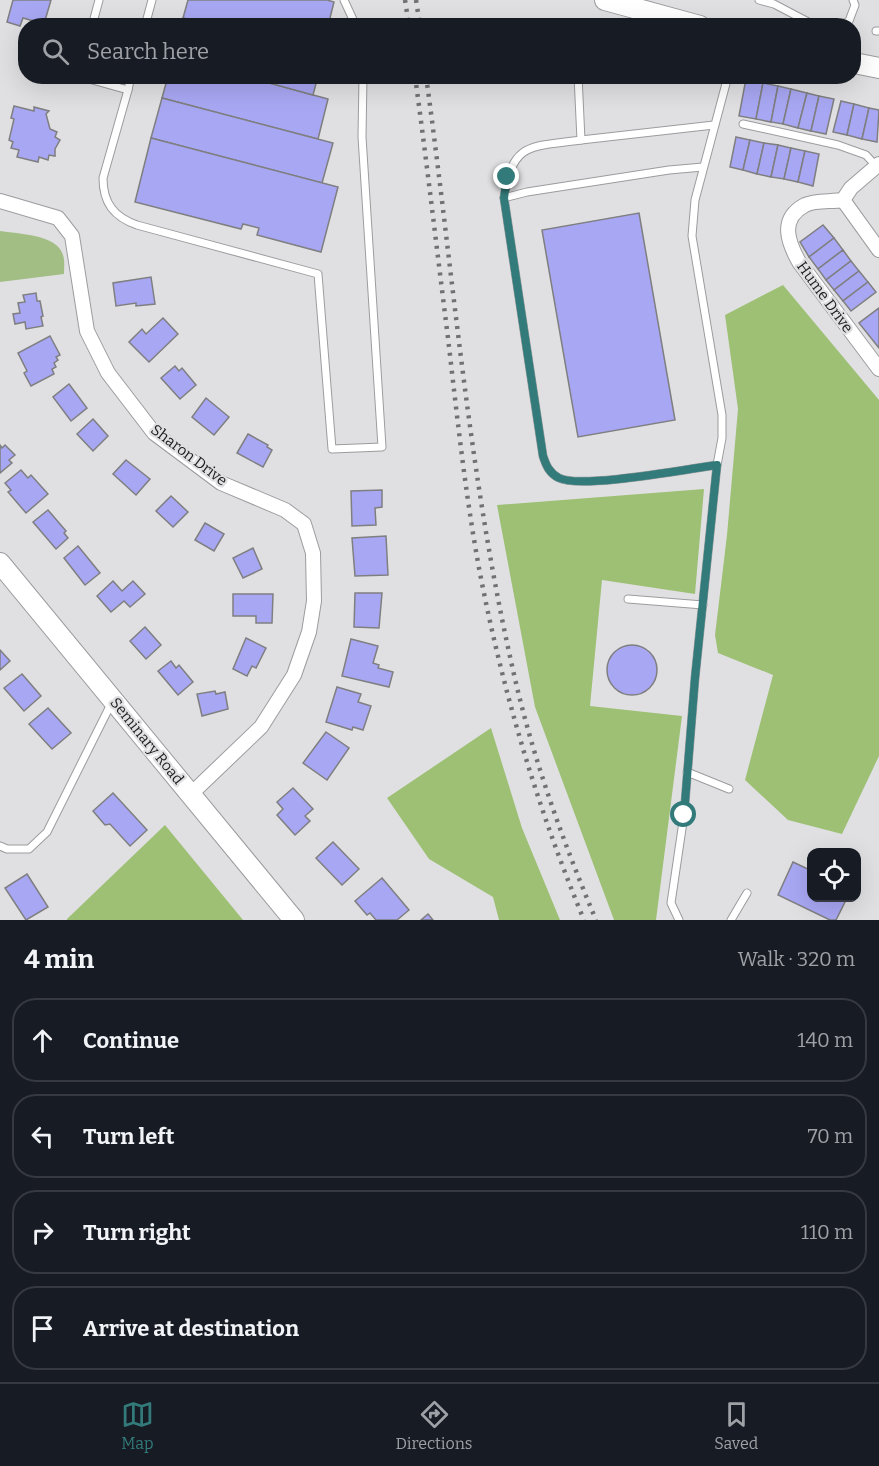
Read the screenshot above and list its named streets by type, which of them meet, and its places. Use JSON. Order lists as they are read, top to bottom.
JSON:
{
  "streets": {
    "main road": ["Seminary Road"],
    "street": ["Hume Drive", "Sharon Drive"]
  },
  "crossings": [
    ["Sharon Drive", "Seminary Road"]
  ],
  "page": {
    "search": "Search here",
    "heading": ["4 min", "Walk · 320 m"],
    "list": [
      ["Continue", "140 m"],
      ["Turn left", "70 m"],
      ["Turn right", "110 m"],
      "Arrive at destination"
    ],
    "nav": ["Map", "Directions", "Saved"]
  }
}
